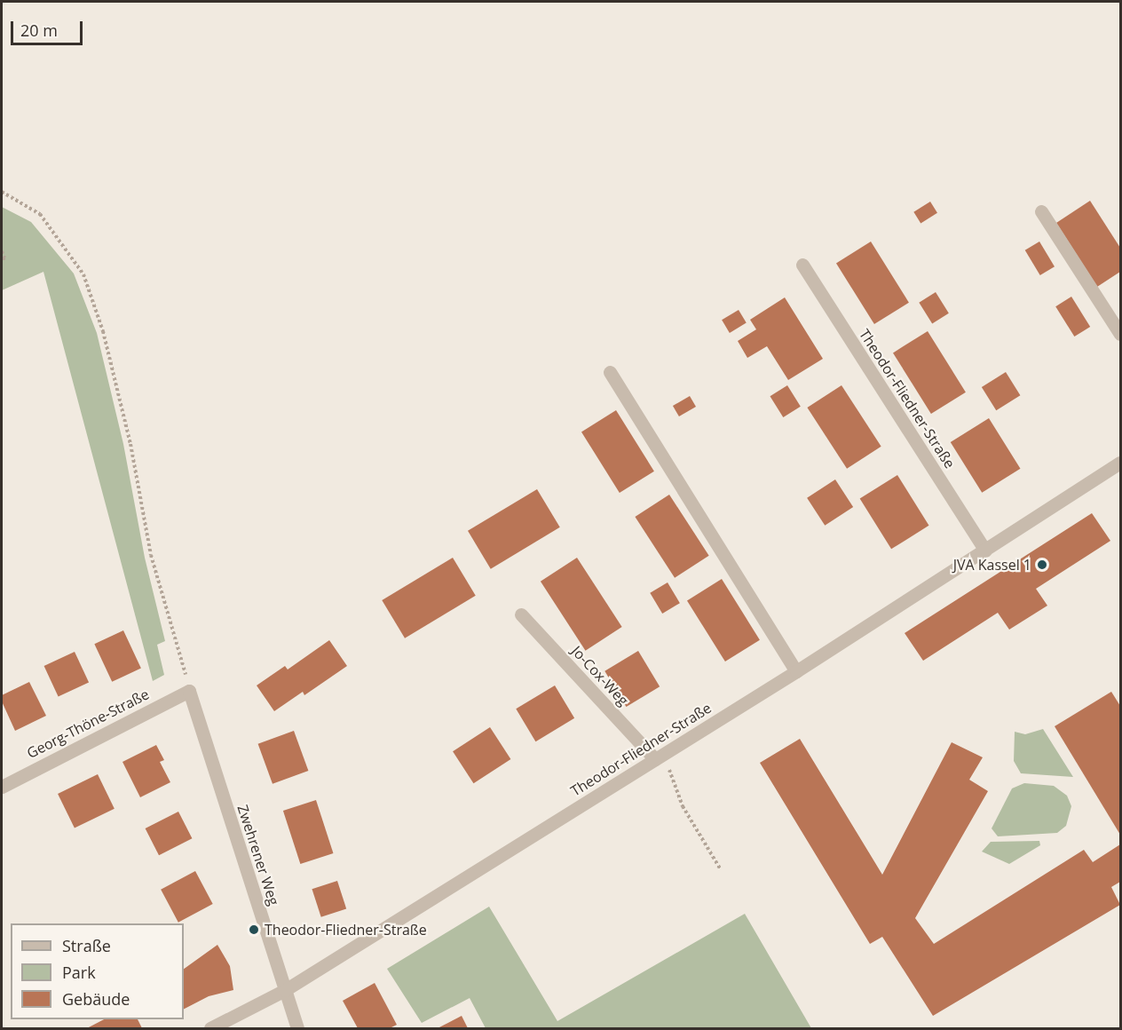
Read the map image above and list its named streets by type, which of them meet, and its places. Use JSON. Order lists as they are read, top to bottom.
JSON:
{
  "streets": {
    "street": [
      "Theodor-Fliedner-Straße",
      "Jo-Cox-Weg",
      "Georg-Thöne-Straße",
      "Zwehrener Weg"
    ]
  },
  "crossings": [
    ["Theodor-Fliedner-Straße", "Jo-Cox-Weg"],
    ["Theodor-Fliedner-Straße", "Zwehrener Weg"],
    ["Georg-Thöne-Straße", "Zwehrener Weg"]
  ],
  "places": ["JVA Kassel 1", "Theodor-Fliedner-Straße"],
  "legend": ["Straße", "Park", "Gebäude"],
  "scale_bar": "20 m"
}
